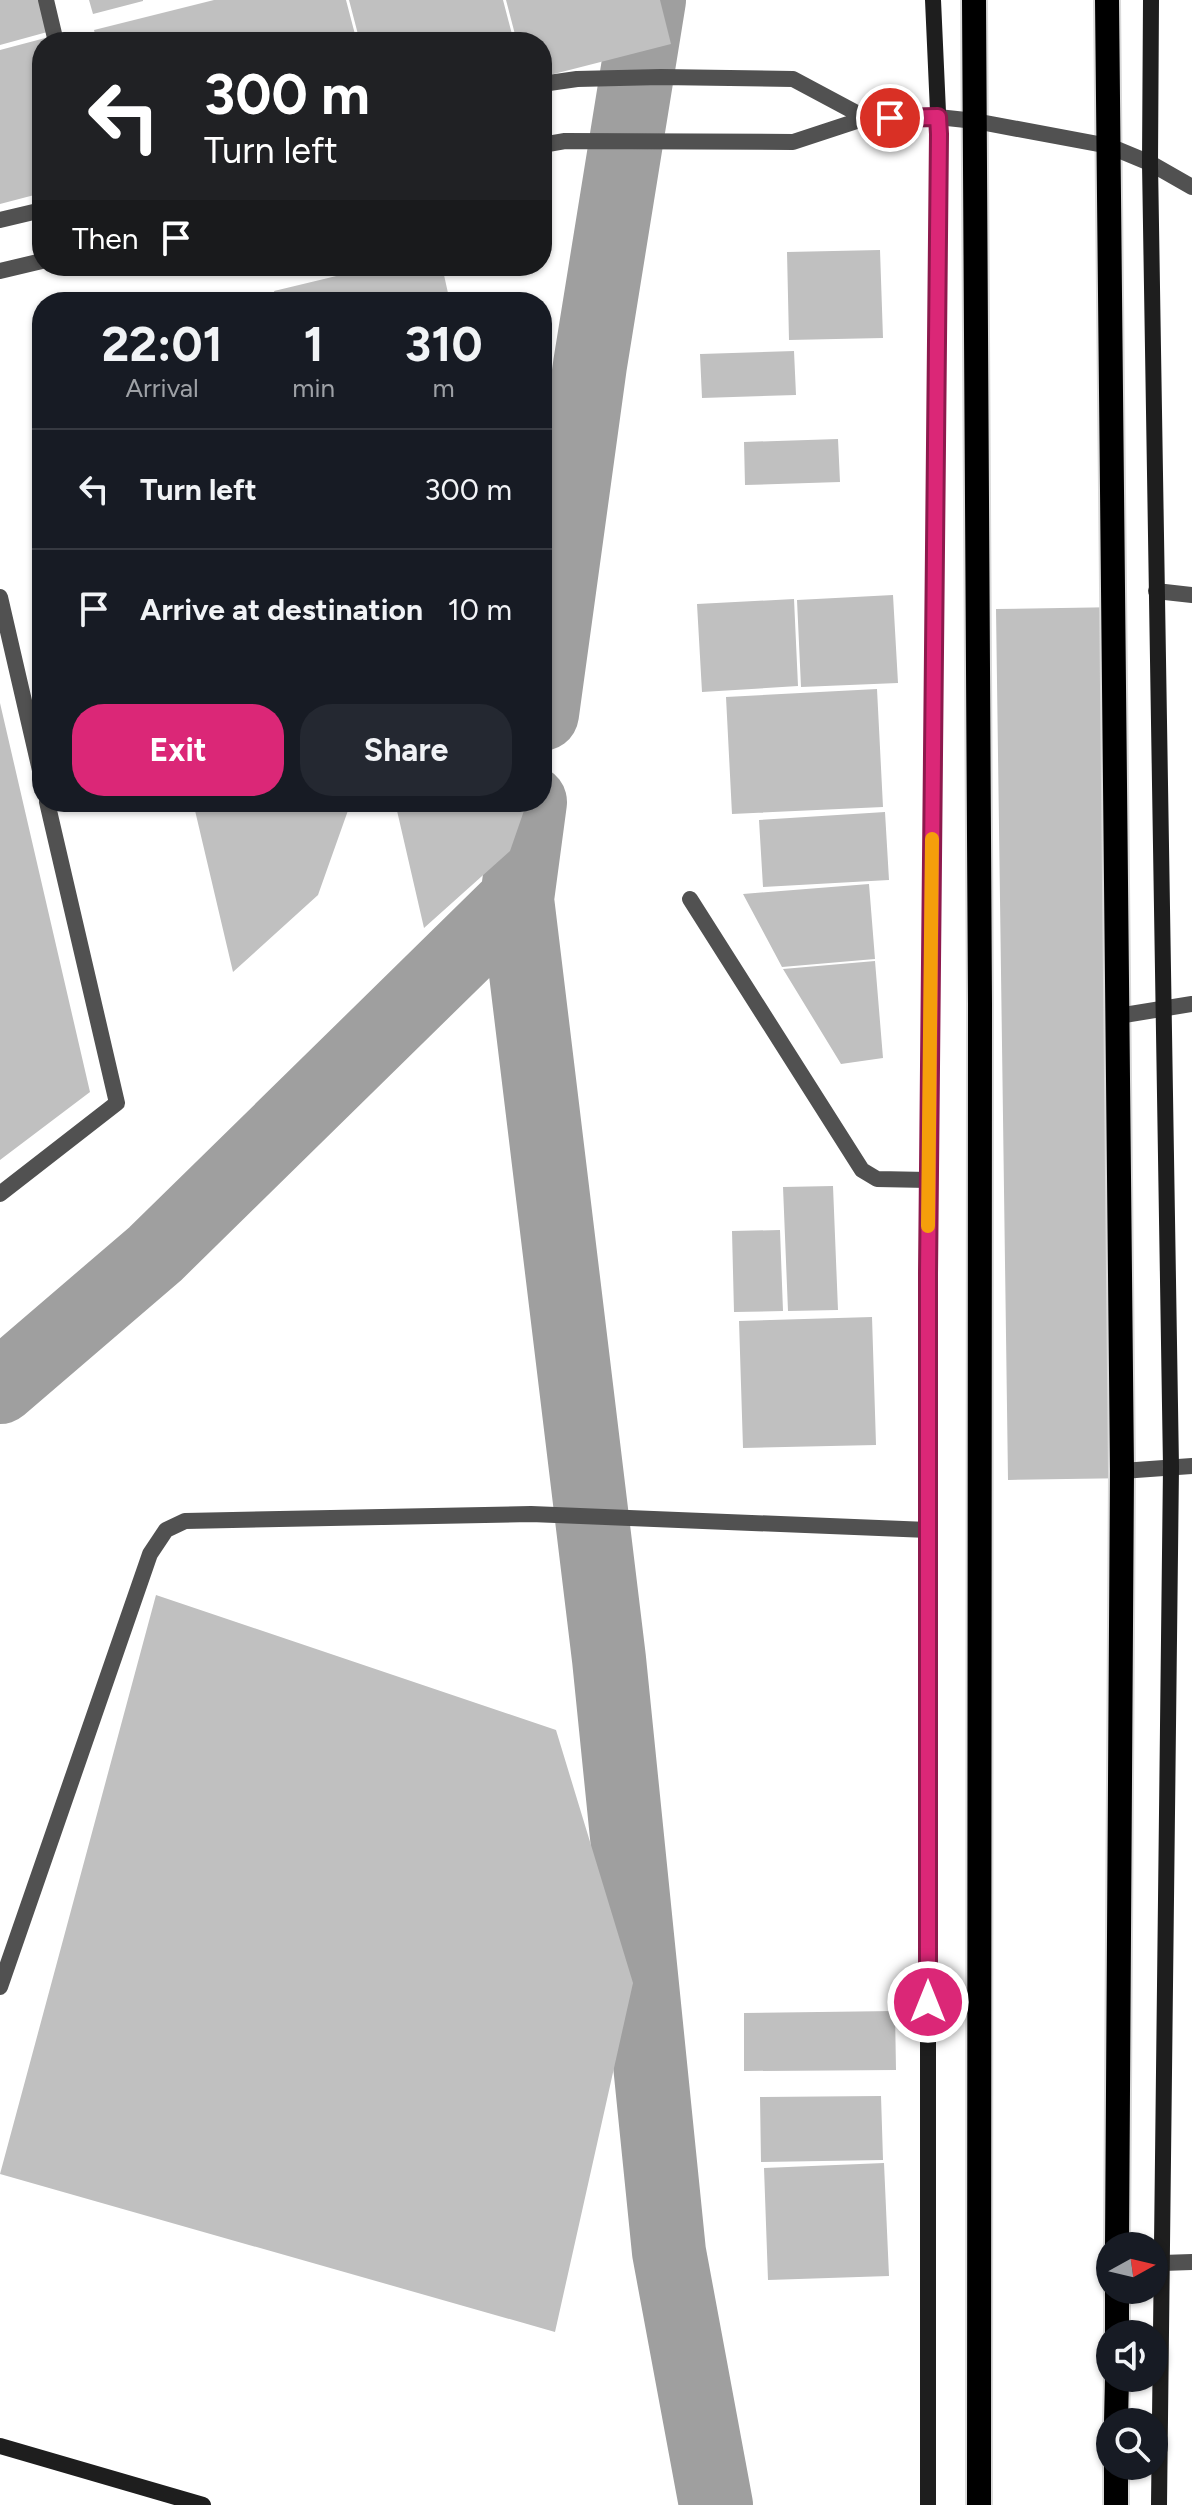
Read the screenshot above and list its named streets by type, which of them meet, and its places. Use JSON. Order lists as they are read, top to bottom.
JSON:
{
  "north": "right",
  "page": {
    "turn": ["300 m", "Turn left"],
    "then": "Then",
    "eta": [
      "22:01",
      "Arrival",
      "1",
      "min",
      "310",
      "m"
    ],
    "list": [
      {
        "name": "Turn left",
        "value": "300 m"
      },
      {
        "name": "Arrive at destination",
        "value": "10 m"
      }
    ],
    "buttons": ["Exit", "Share"]
  }
}
